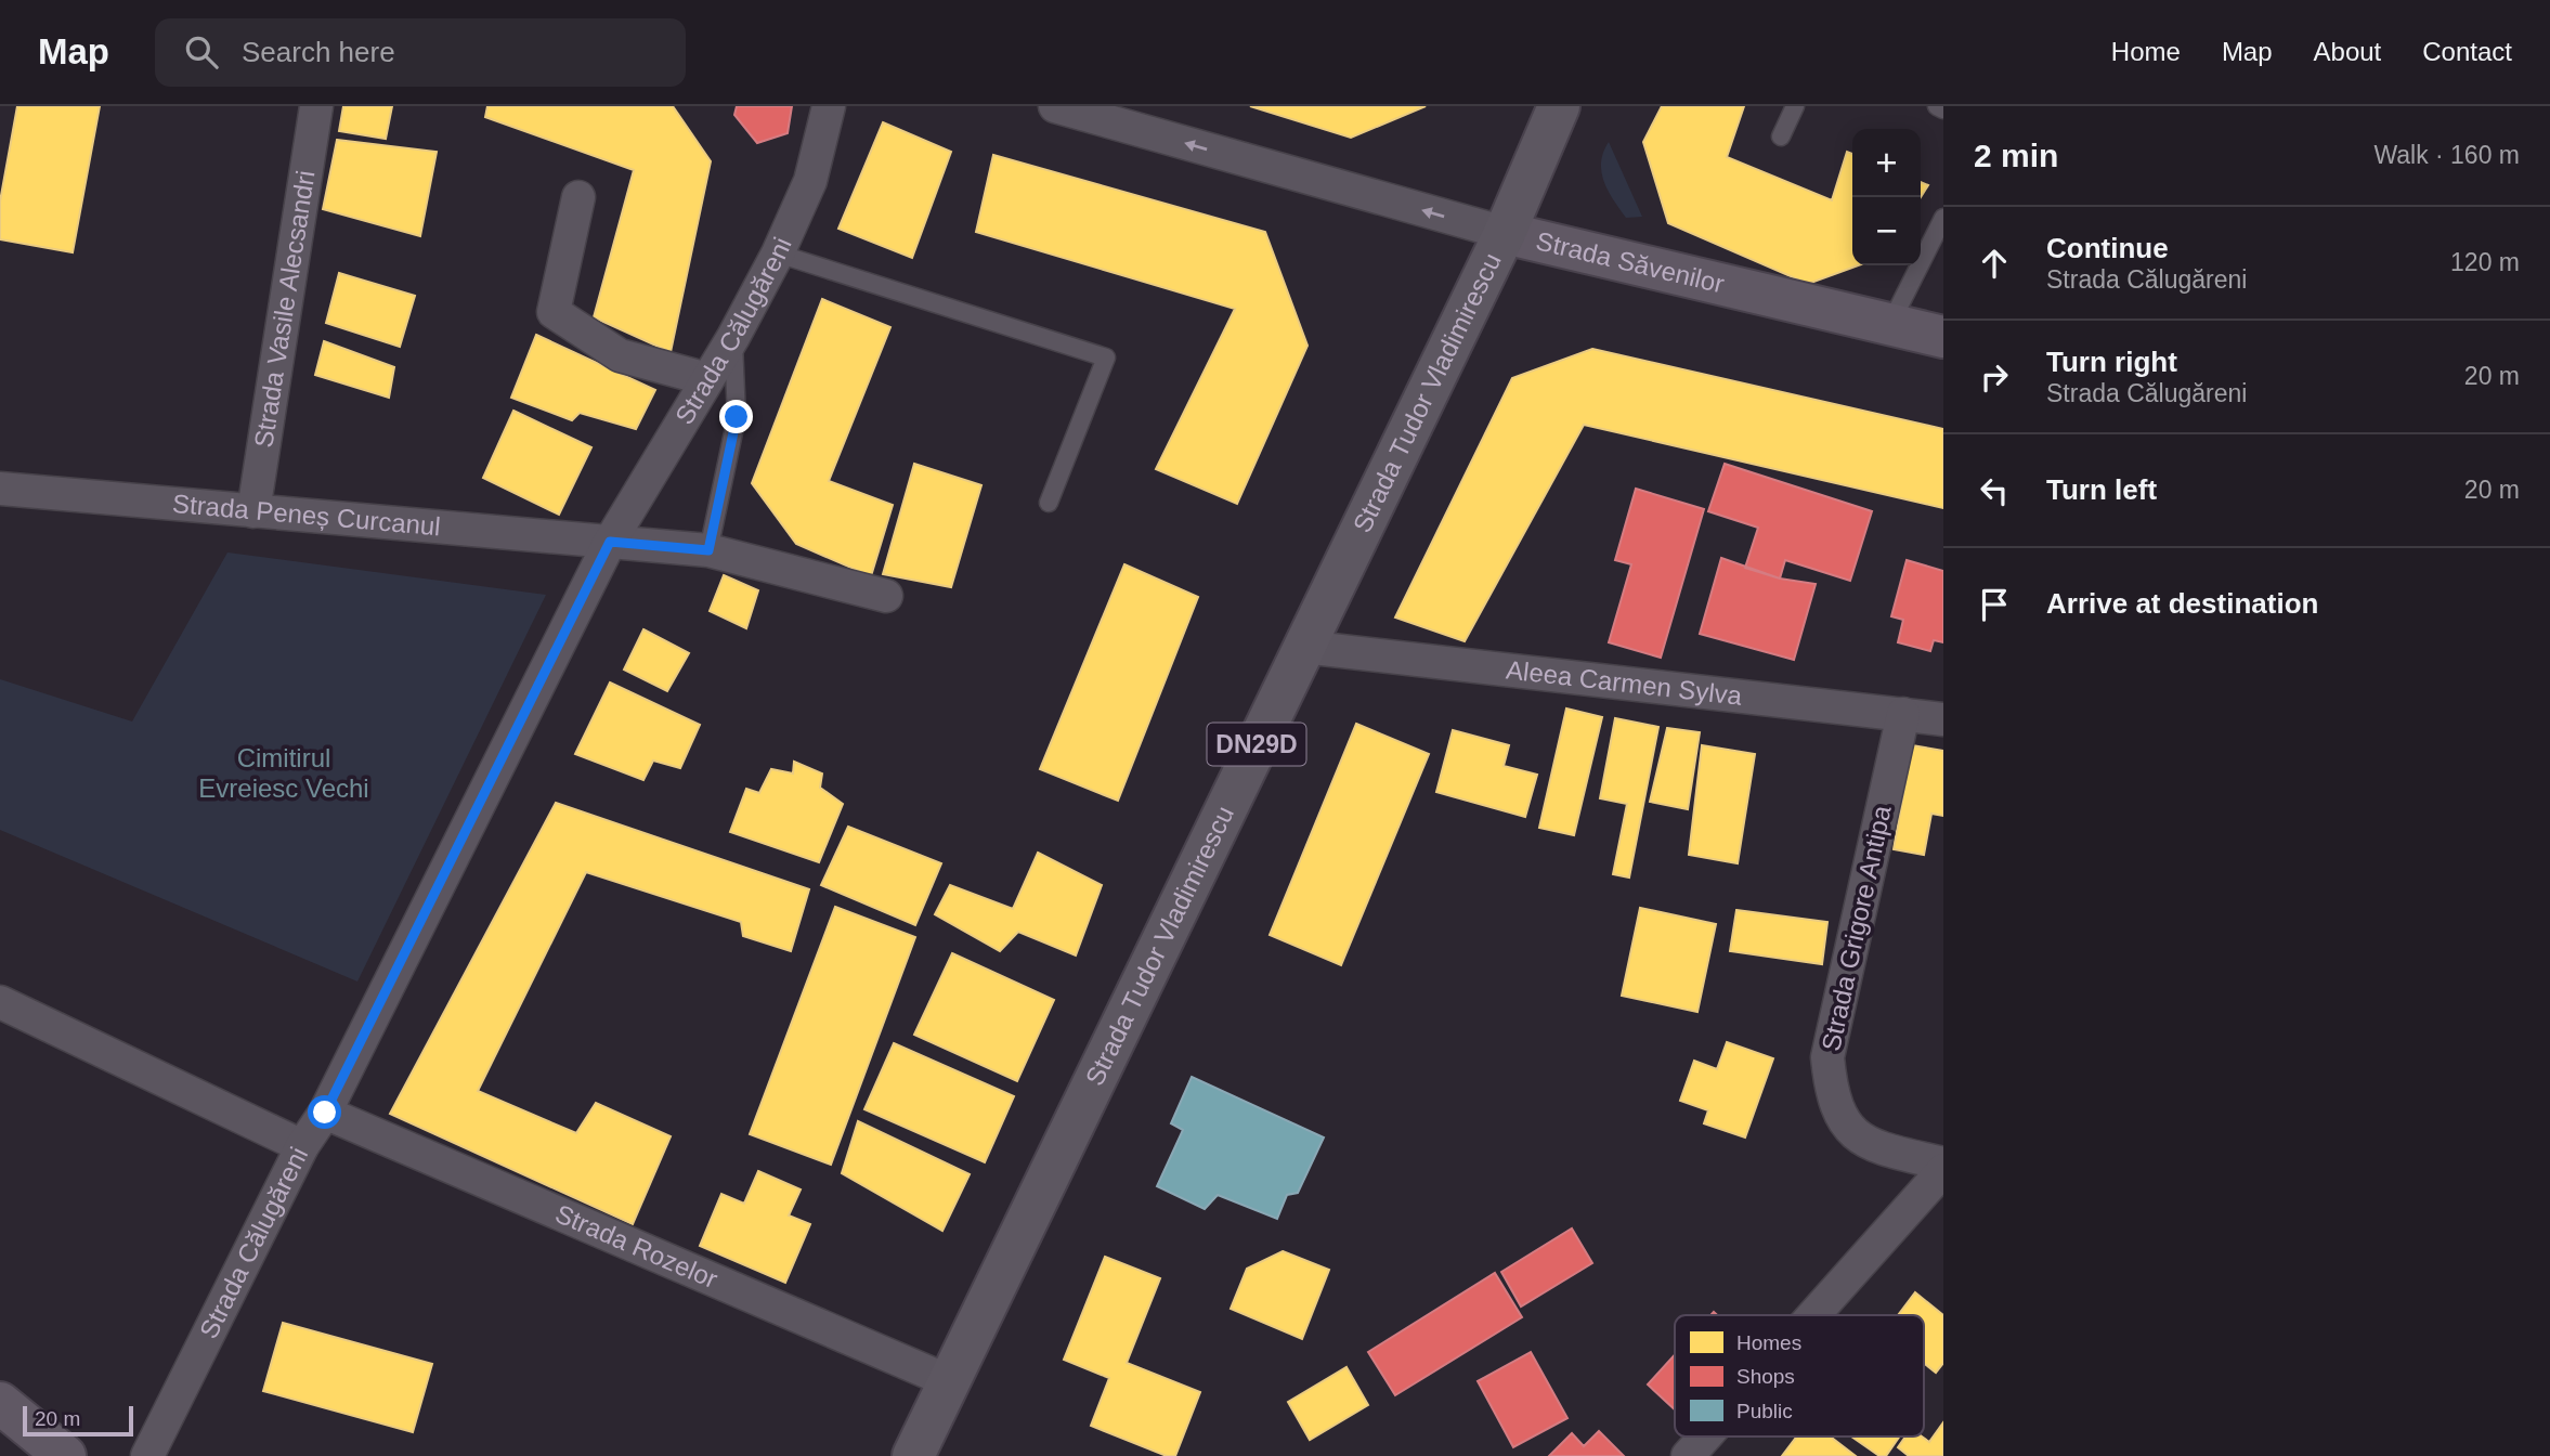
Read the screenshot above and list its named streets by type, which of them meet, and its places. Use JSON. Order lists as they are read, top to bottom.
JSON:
{
  "streets": {
    "main road": ["Strada Tudor Vladimirescu", "DN29D"],
    "street": [
      "Strada Săvenilor",
      "Strada Vasile Alecsandri",
      "Strada Călugăreni",
      "Strada Peneș Curcanul",
      "Aleea Carmen Sylva",
      "Strada Grigore Antipa",
      "Strada Rozelor"
    ]
  },
  "crossings": [
    ["Strada Săvenilor", "Strada Tudor Vladimirescu"],
    ["Strada Vasile Alecsandri", "Strada Peneș Curcanul"],
    ["Strada Călugăreni", "Strada Peneș Curcanul"],
    ["Strada Călugăreni", "Strada Rozelor"],
    ["Strada Tudor Vladimirescu", "Aleea Carmen Sylva"],
    ["Strada Tudor Vladimirescu", "Strada Rozelor"],
    ["Aleea Carmen Sylva", "Strada Grigore Antipa"]
  ],
  "one_way": ["Strada Săvenilor"],
  "parks": ["Cimitirul Evreiesc Vechi"],
  "legend": ["Homes", "Shops", "Public"],
  "scale_bar": "20 m",
  "page": {
    "header": "Map",
    "search": "Search here",
    "nav": [
      "Home",
      "Map",
      "About",
      "Contact"
    ],
    "heading": ["2 min", "Walk · 160 m"],
    "map_buttons": ["+", "−"],
    "list": [
      ["Continue", "Strada Călugăreni", "120 m"],
      ["Turn right", "Strada Călugăreni", "20 m"],
      ["Turn left", "20 m"],
      "Arrive at destination"
    ],
    "scale": "20 m"
  }
}
